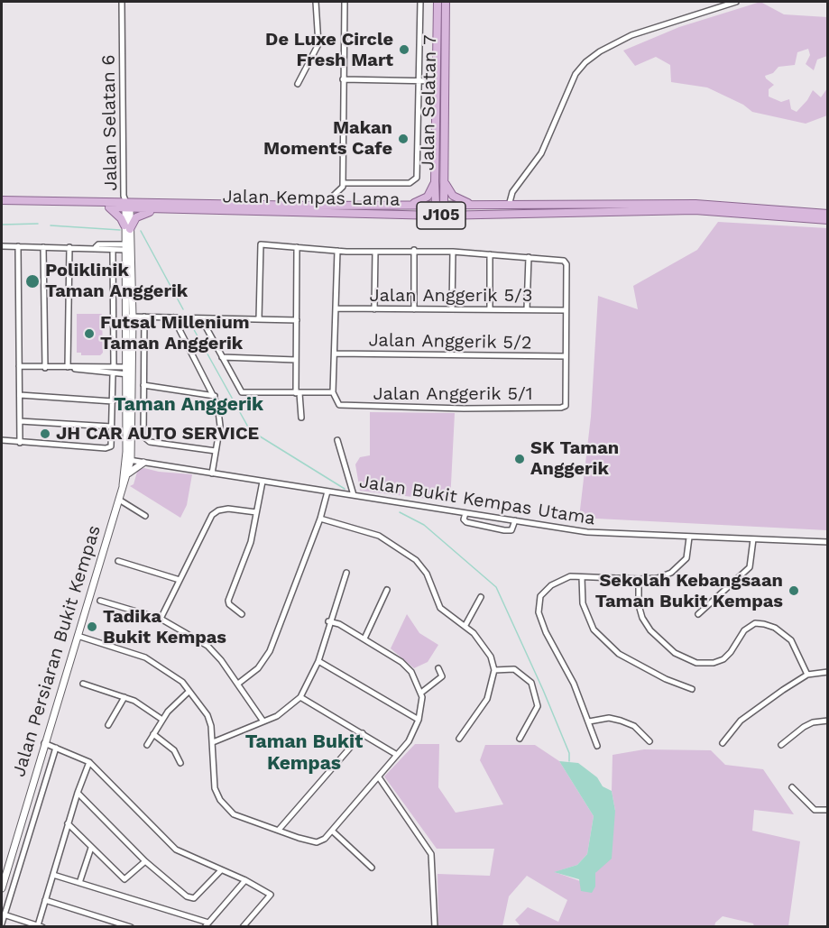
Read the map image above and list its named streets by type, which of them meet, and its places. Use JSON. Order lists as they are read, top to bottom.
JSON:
{
  "streets": {
    "main road": ["Jalan Selatan 7", "Jalan Kempas Lama", "J105"],
    "street": [
      "Jalan Selatan 6",
      "Jalan Anggerik 5/3",
      "Jalan Anggerik 5/2",
      "Jalan Anggerik 5/1",
      "Jalan Bukit Kempas Utama",
      "Jalan Persiaran Bukit Kempas"
    ]
  },
  "crossings": [
    ["Jalan Selatan 7", "Jalan Kempas Lama"],
    ["Jalan Selatan 6", "Jalan Kempas Lama"],
    ["Jalan Selatan 6", "Jalan Persiaran Bukit Kempas"],
    ["Jalan Kempas Lama", "Jalan Persiaran Bukit Kempas"],
    ["Jalan Anggerik 5/2", "Jalan Anggerik 5/1"],
    ["Jalan Bukit Kempas Utama", "Jalan Persiaran Bukit Kempas"]
  ],
  "districts": ["Taman Anggerik", "Taman Bukit Kempas"],
  "places": [
    "De Luxe Circle Fresh Mart",
    "Makan Moments Cafe",
    "Poliklinik Taman Anggerik",
    "Futsal Millenium Taman Anggerik",
    "JH CAR AUTO SERVICE",
    "SK Taman Anggerik",
    "Sekolah Kebangsaan Taman Bukit Kempas",
    "Tadika Bukit Kempas"
  ]
}
